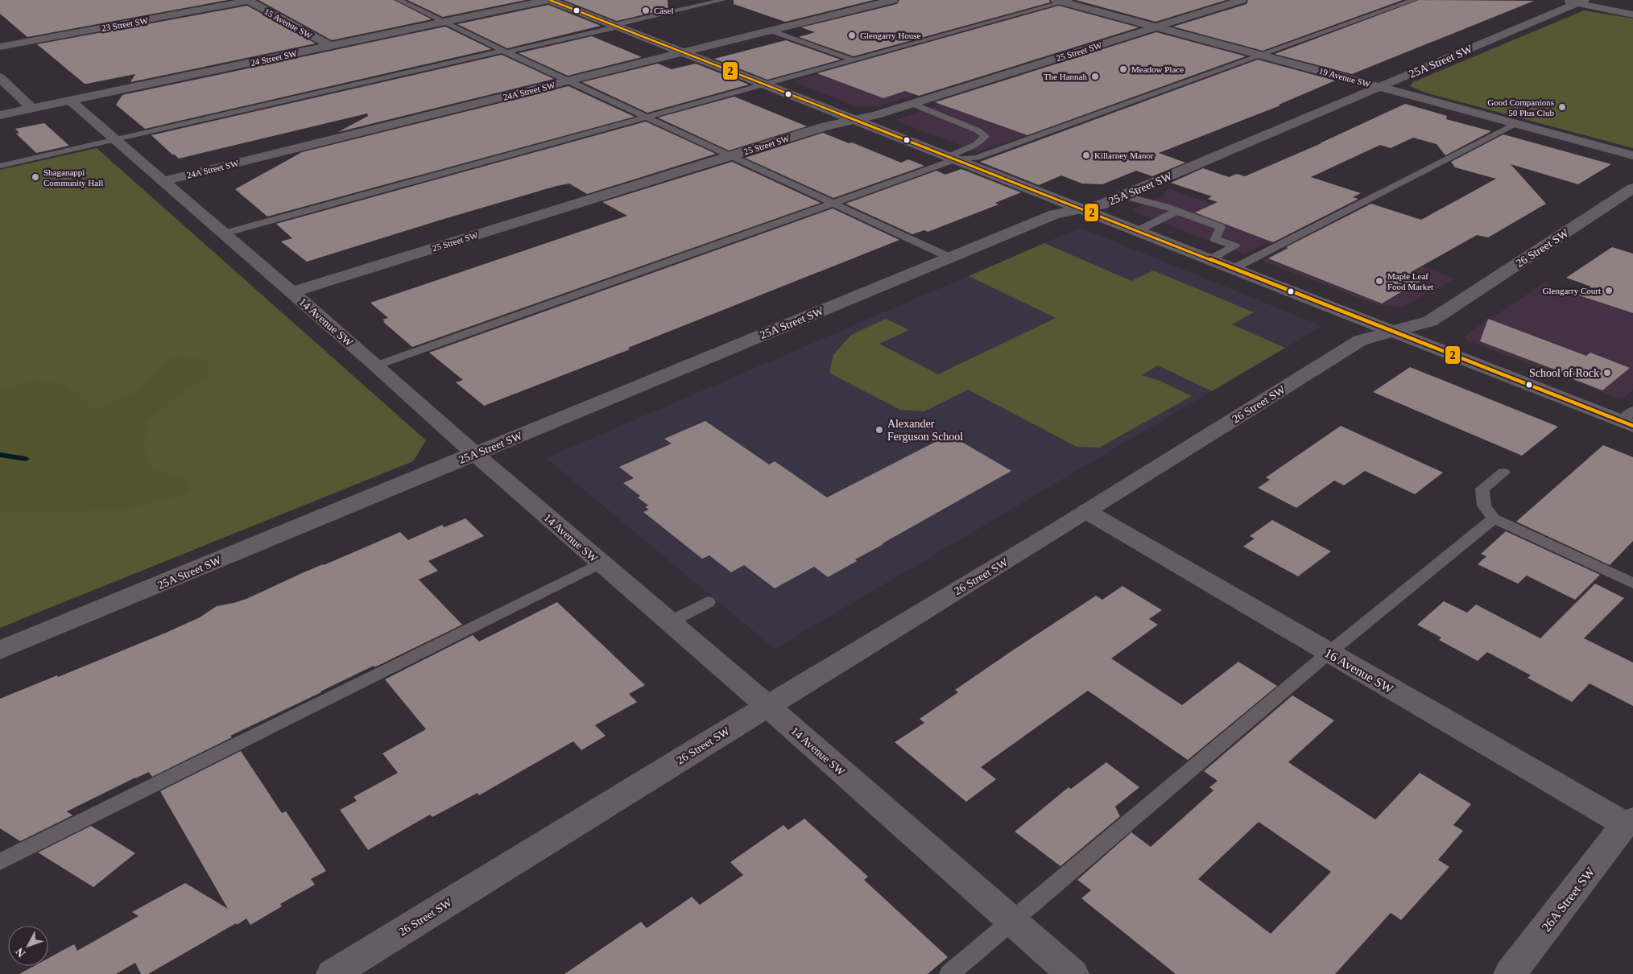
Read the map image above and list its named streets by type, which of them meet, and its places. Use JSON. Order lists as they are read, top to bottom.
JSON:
{
  "streets": {
    "street": [
      "15 Avenue SW",
      "23 Street SW",
      "25 Street SW",
      "24 Street SW",
      "25A Street SW",
      "19 Avenue SW",
      "24A Street SW",
      "26 Street SW",
      "14 Avenue SW",
      "16 Avenue SW",
      "26A Street SW"
    ]
  },
  "crossings": [
    ["15 Avenue SW", "23 Street SW"],
    ["15 Avenue SW", "24 Street SW"],
    ["25 Street SW", "19 Avenue SW"],
    ["25 Street SW", "14 Avenue SW"],
    ["24 Street SW", "14 Avenue SW"],
    ["25A Street SW", "19 Avenue SW"],
    ["25A Street SW", "14 Avenue SW"],
    ["24A Street SW", "14 Avenue SW"],
    ["26 Street SW", "14 Avenue SW"],
    ["26 Street SW", "16 Avenue SW"],
    ["16 Avenue SW", "26A Street SW"]
  ],
  "places": [
    "Cāsel",
    "Glengarry House",
    "Meadow Place",
    "The Hannah",
    "Good Companions 50 Plus Club",
    "Killarney Manor",
    "Shaganappi Community Hall",
    "Maple Leaf Food Market",
    "Glengarry Court",
    "School of Rock",
    "Alexander Ferguson School"
  ],
  "lines": ["transit line 2"],
  "north": "bottom left"
}
